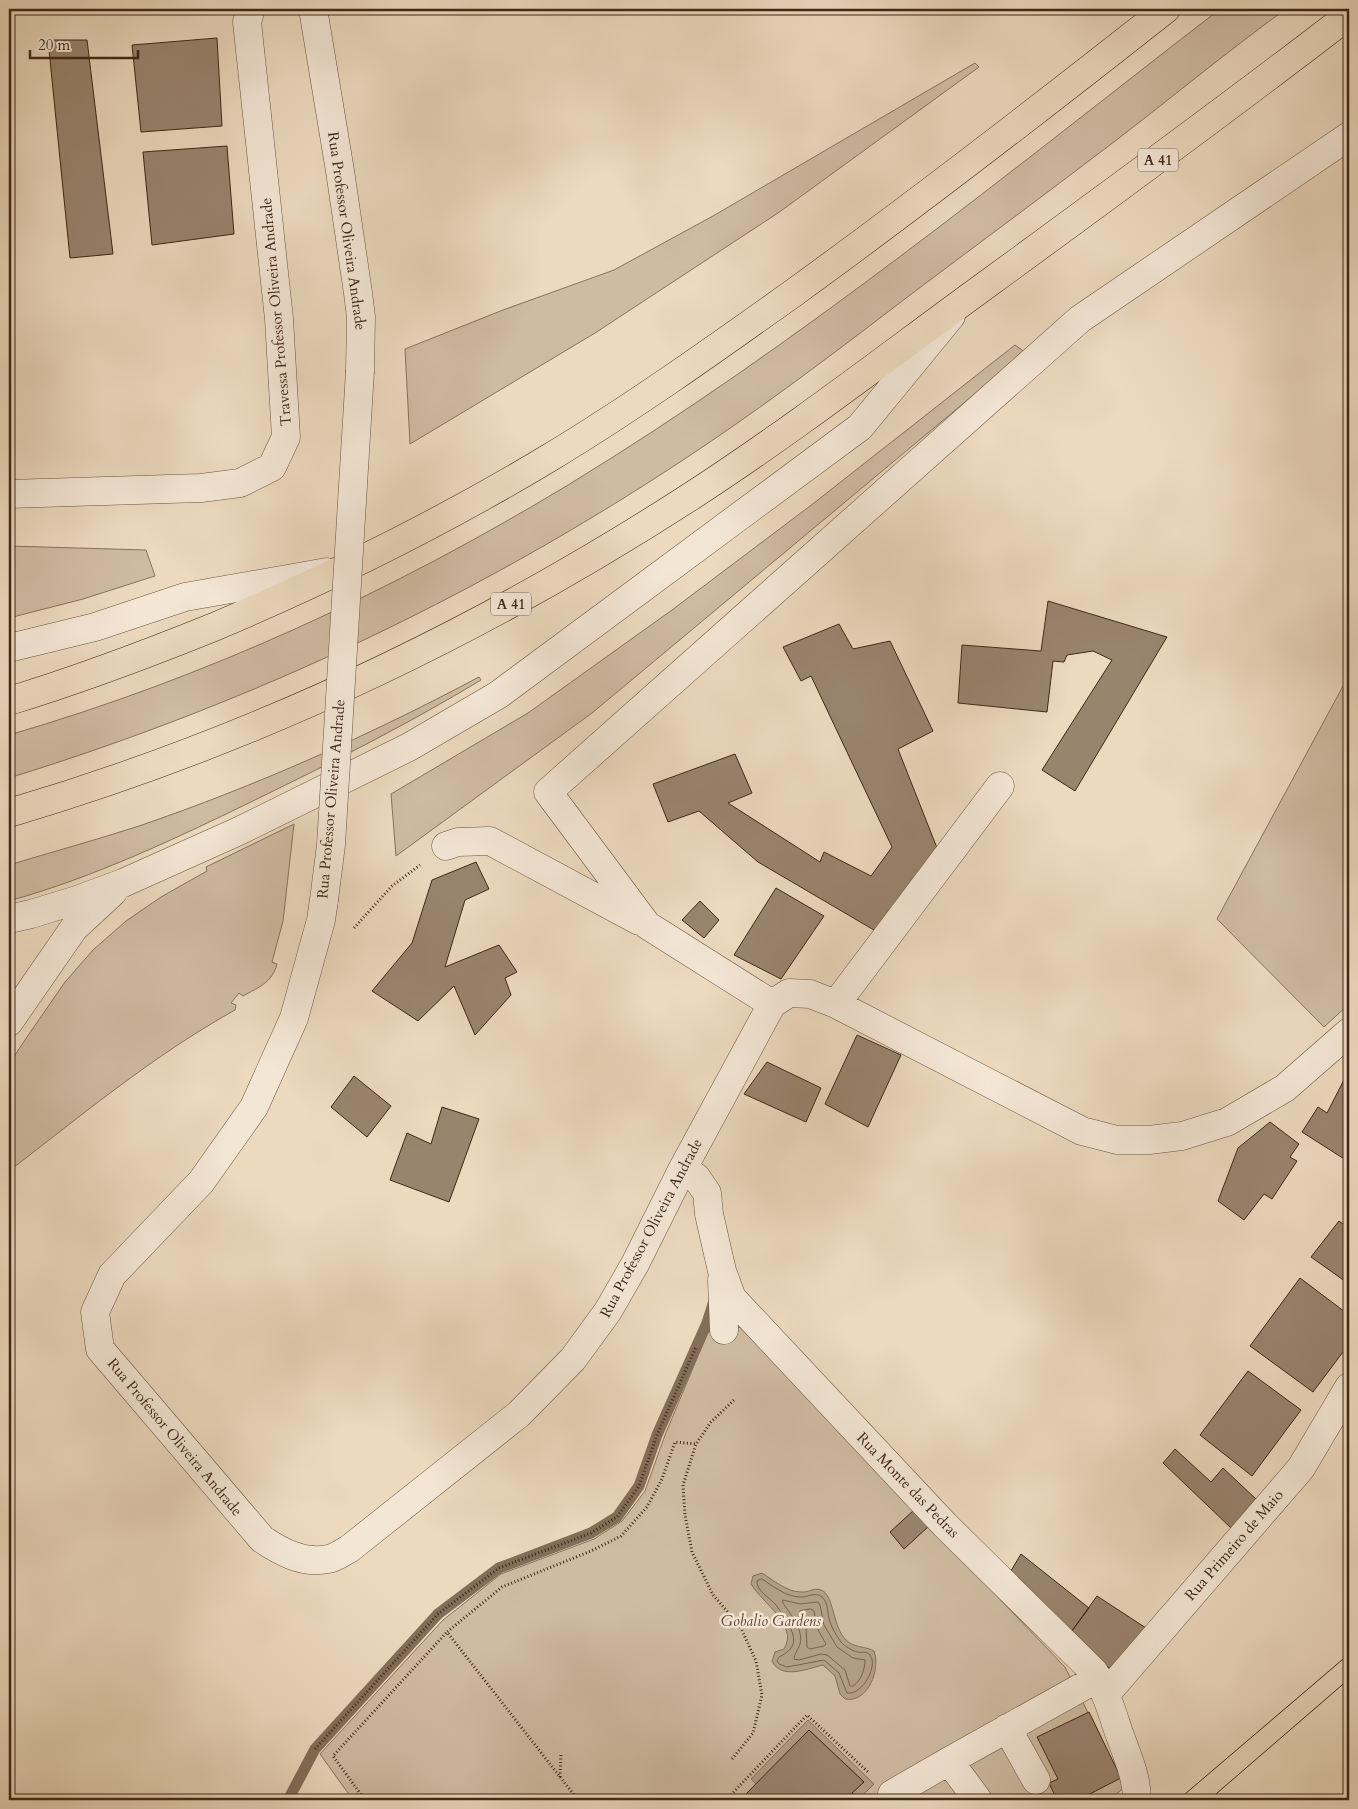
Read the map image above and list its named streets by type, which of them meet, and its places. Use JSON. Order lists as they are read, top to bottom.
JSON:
{
  "streets": {
    "highway": ["A 41"],
    "street": [
      "Rua Professor Oliveira Andrade",
      "Travessa Professor Oliveira Andrade",
      "Rua Monte das Pedras",
      "Rua Primeiro de Maio"
    ]
  },
  "crossings": [
    ["Rua Professor Oliveira Andrade", "Rua Monte das Pedras"],
    ["Rua Monte das Pedras", "Rua Primeiro de Maio"]
  ],
  "parks": ["Gobalio Gardens"],
  "scale_bar": "20 m"
}
